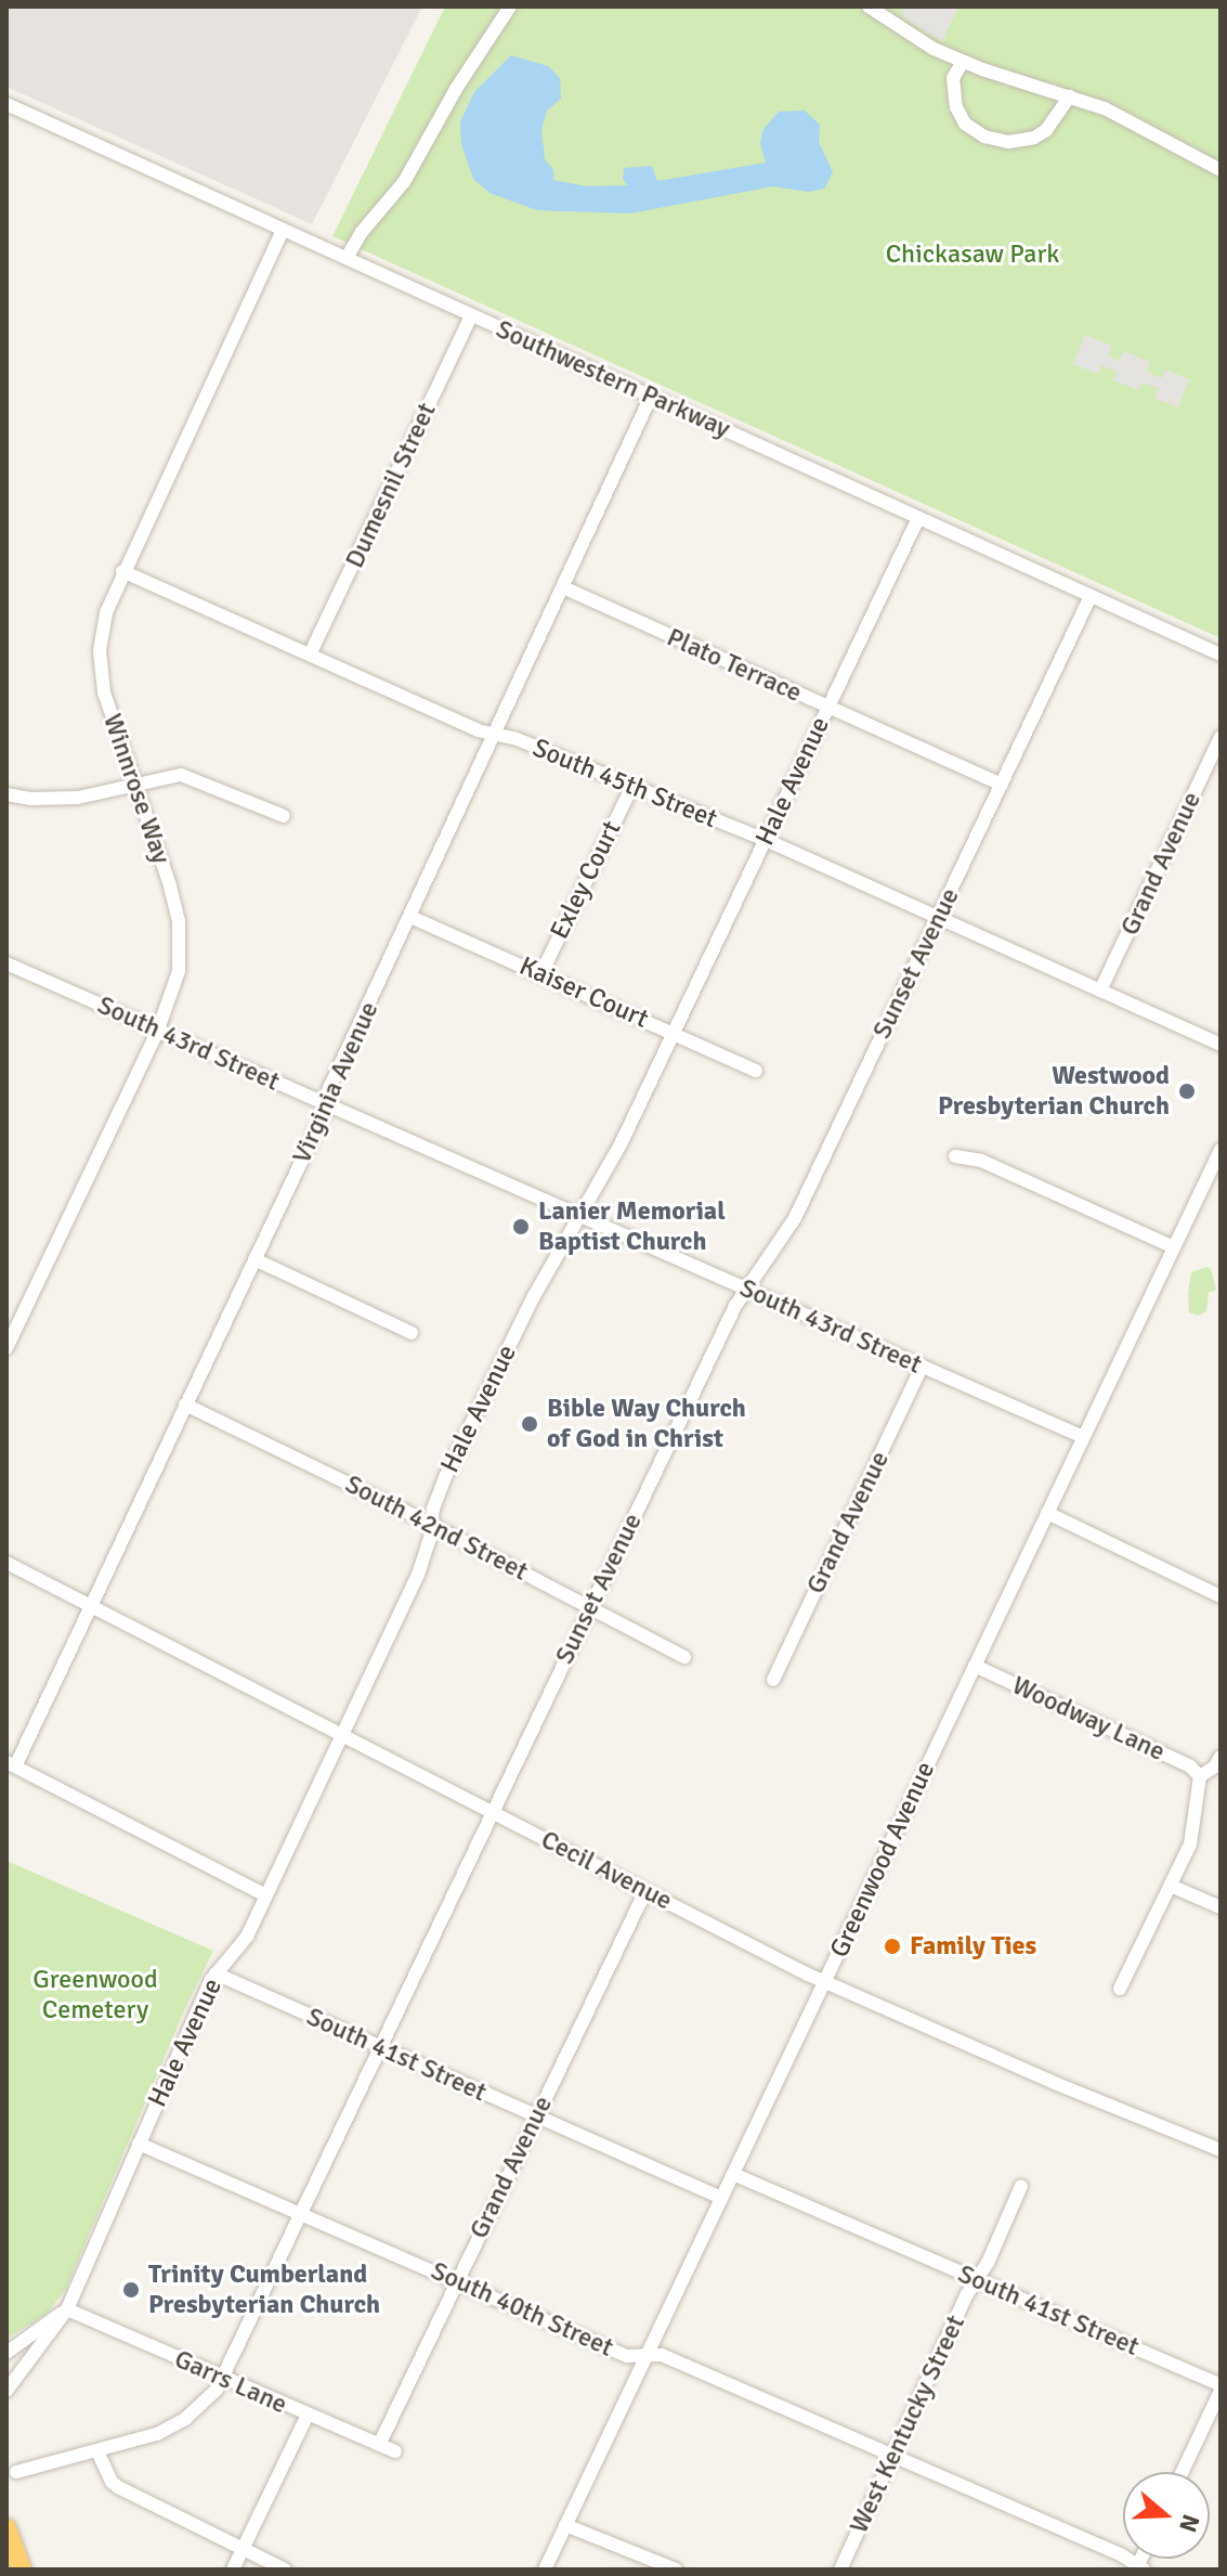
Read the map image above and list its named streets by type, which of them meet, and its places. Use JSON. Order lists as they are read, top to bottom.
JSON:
{
  "streets": {
    "street": [
      "Southwestern Parkway",
      "Dumesnil Street",
      "Plato Terrace",
      "Hale Avenue",
      "South 45th Street",
      "Winnrose Way",
      "Grand Avenue",
      "Exley Court",
      "Sunset Avenue",
      "Kaiser Court",
      "South 43rd Street",
      "Virginia Avenue",
      "South 42nd Street",
      "Woodway Lane",
      "Greenwood Avenue",
      "Cecil Avenue",
      "South 41st Street",
      "South 40th Street",
      "Garrs Lane",
      "West Kentucky Street"
    ]
  },
  "crossings": [
    ["Southwestern Parkway", "Dumesnil Street"],
    ["Southwestern Parkway", "Hale Avenue"],
    ["Southwestern Parkway", "Winnrose Way"],
    ["Southwestern Parkway", "Sunset Avenue"],
    ["Southwestern Parkway", "Virginia Avenue"],
    ["Dumesnil Street", "South 45th Street"],
    ["Plato Terrace", "Hale Avenue"],
    ["Plato Terrace", "Sunset Avenue"],
    ["Plato Terrace", "Virginia Avenue"],
    ["Hale Avenue", "South 45th Street"],
    ["Hale Avenue", "Kaiser Court"],
    ["Hale Avenue", "South 43rd Street"],
    ["Hale Avenue", "South 42nd Street"],
    ["Hale Avenue", "Cecil Avenue"],
    ["Hale Avenue", "South 41st Street"],
    ["Hale Avenue", "South 40th Street"],
    ["Hale Avenue", "Garrs Lane"],
    ["South 45th Street", "Winnrose Way"],
    ["South 45th Street", "Grand Avenue"],
    ["South 45th Street", "Exley Court"],
    ["South 45th Street", "Sunset Avenue"],
    ["South 45th Street", "Virginia Avenue"],
    ["Winnrose Way", "South 43rd Street"],
    ["Grand Avenue", "South 43rd Street"],
    ["Grand Avenue", "Cecil Avenue"],
    ["Grand Avenue", "South 41st Street"],
    ["Grand Avenue", "South 40th Street"],
    ["Grand Avenue", "Garrs Lane"],
    ["Exley Court", "Kaiser Court"],
    ["Sunset Avenue", "South 43rd Street"],
    ["Sunset Avenue", "South 42nd Street"],
    ["Sunset Avenue", "Cecil Avenue"],
    ["Sunset Avenue", "South 41st Street"],
    ["Sunset Avenue", "South 40th Street"],
    ["Sunset Avenue", "Garrs Lane"],
    ["Kaiser Court", "Virginia Avenue"],
    ["South 43rd Street", "Virginia Avenue"],
    ["South 43rd Street", "Greenwood Avenue"],
    ["Virginia Avenue", "South 42nd Street"],
    ["Virginia Avenue", "Cecil Avenue"],
    ["Woodway Lane", "Greenwood Avenue"],
    ["Greenwood Avenue", "Cecil Avenue"],
    ["Greenwood Avenue", "South 41st Street"],
    ["Greenwood Avenue", "South 40th Street"],
    ["South 41st Street", "West Kentucky Street"],
    ["South 40th Street", "West Kentucky Street"]
  ],
  "parks": ["Chickasaw Park", "Greenwood Cemetery"],
  "places": [
    "Westwood Presbyterian Church",
    "Lanier Memorial Baptist Church",
    "Bible Way Church of God in Christ",
    "Family Ties",
    "Trinity Cumberland Presbyterian Church"
  ],
  "north": "right"
}
